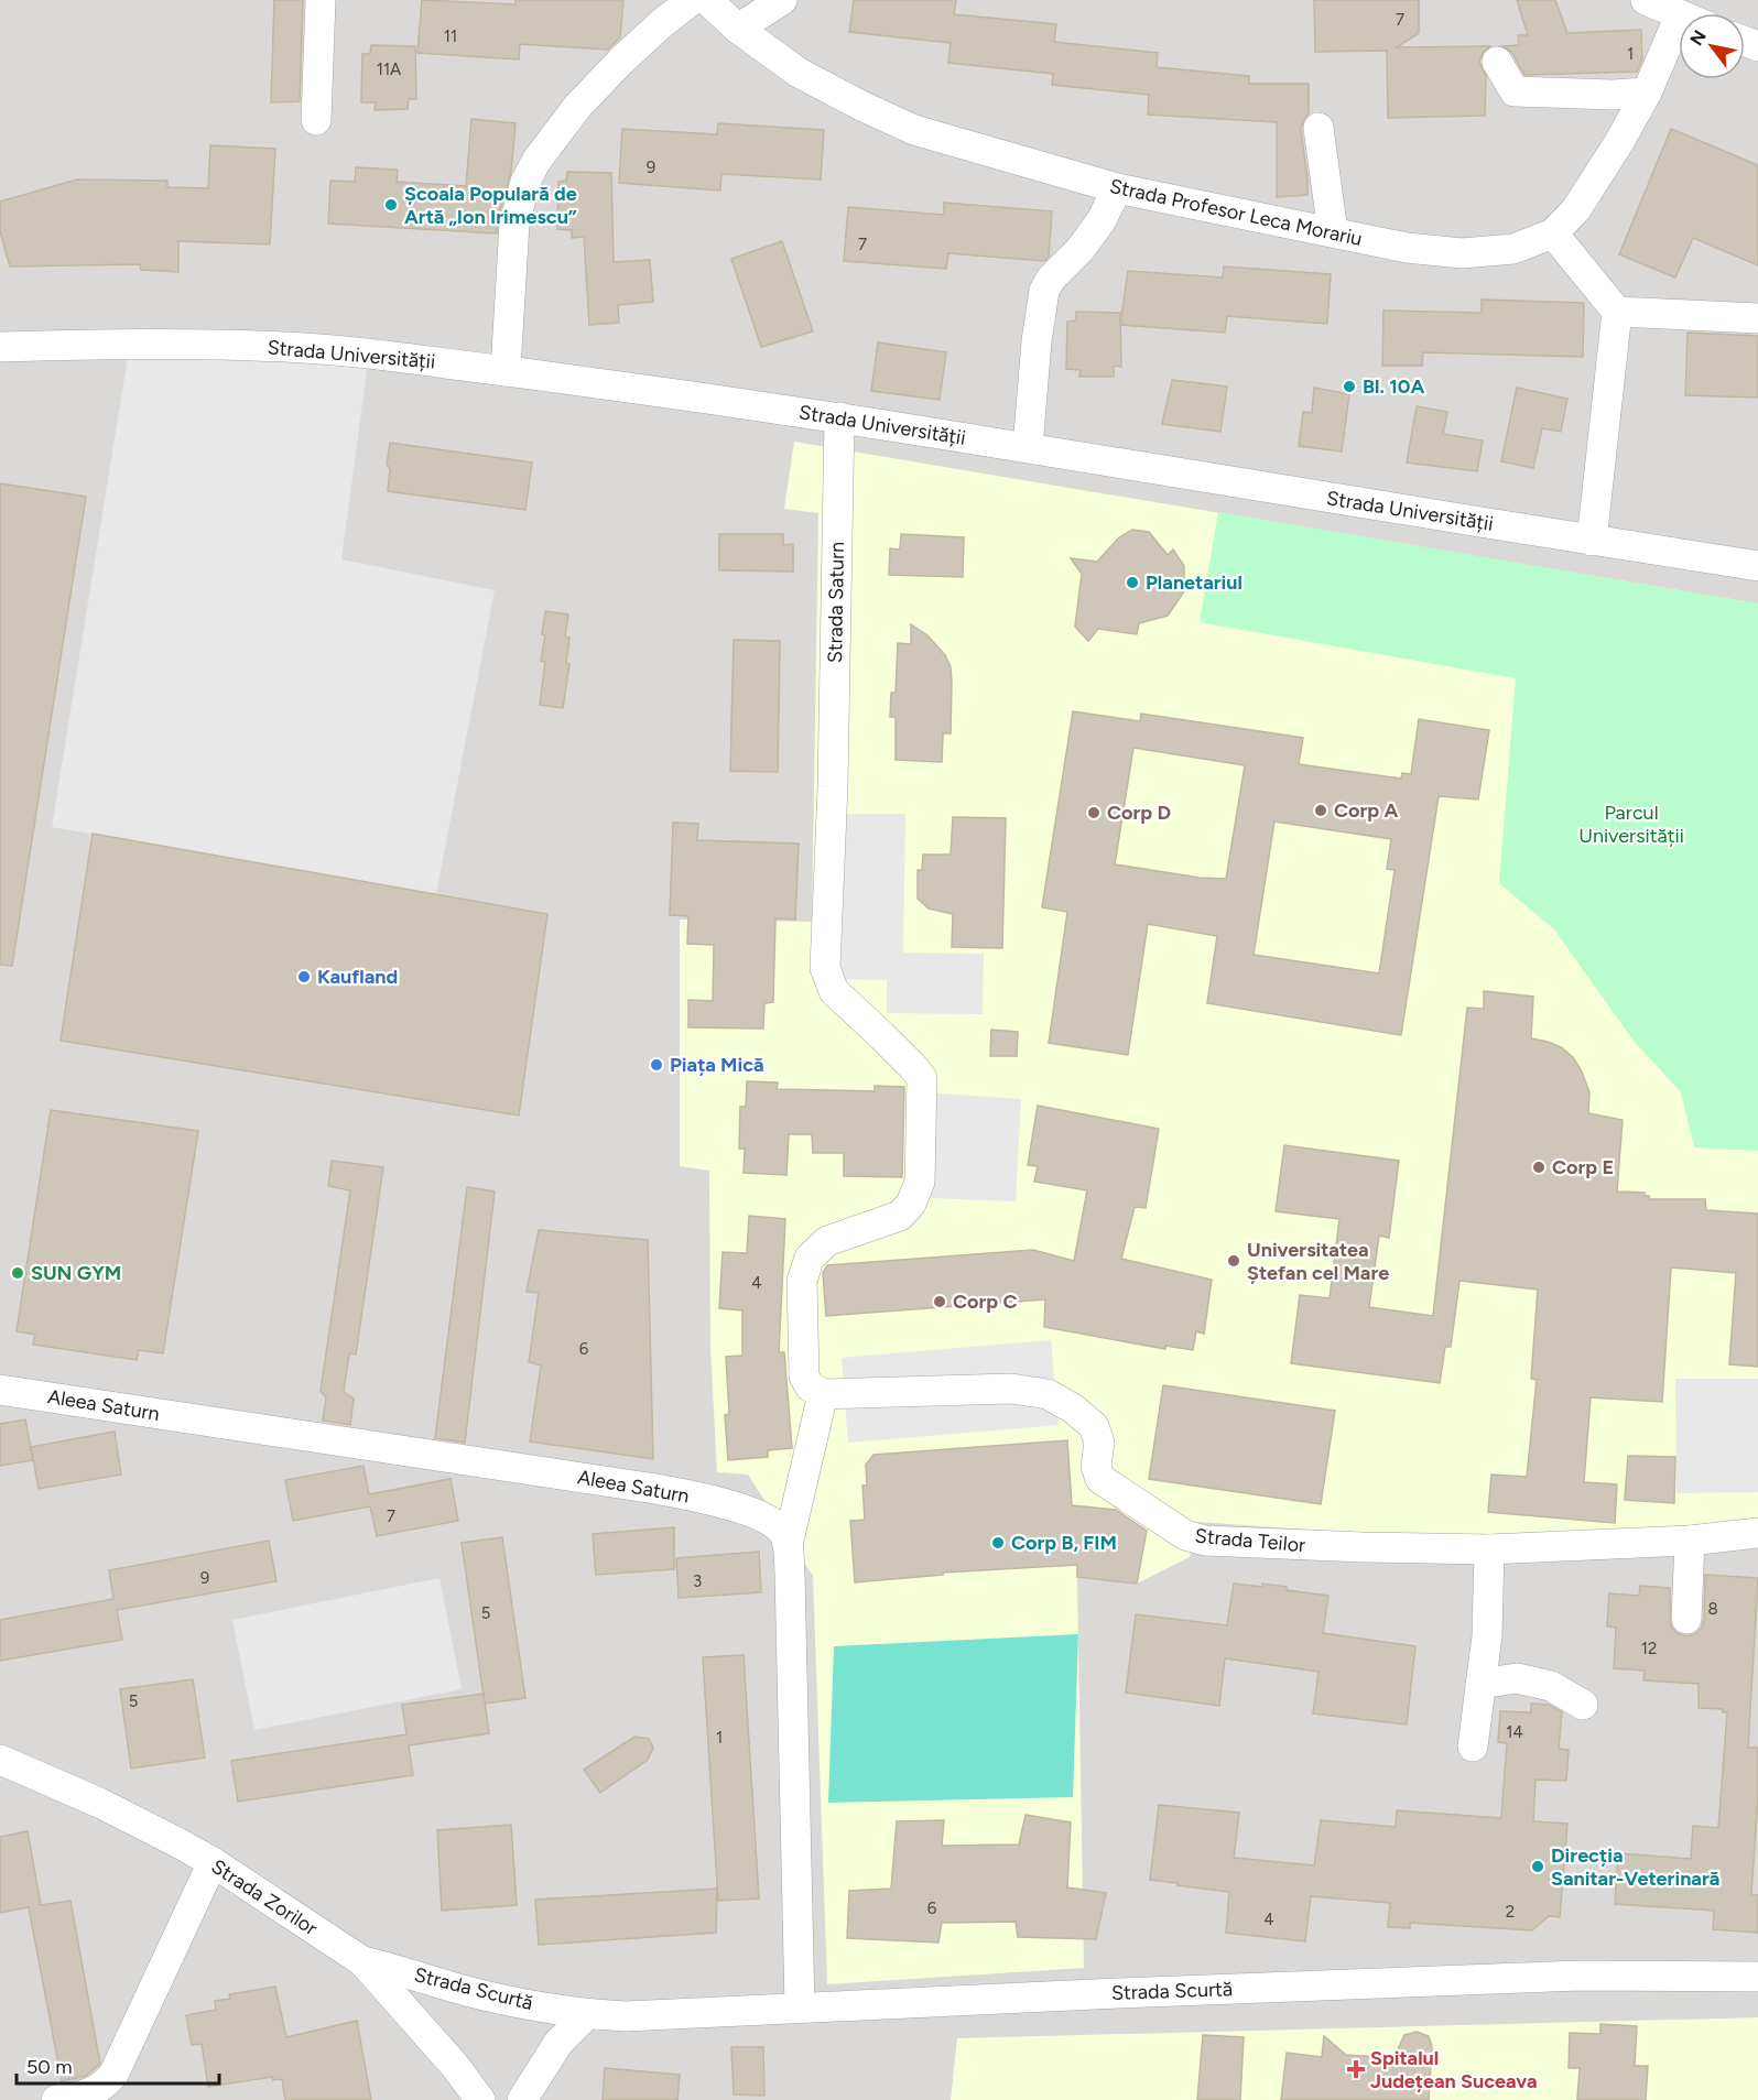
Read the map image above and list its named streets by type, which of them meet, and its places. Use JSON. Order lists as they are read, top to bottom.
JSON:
{
  "streets": {
    "street": [
      "Strada Profesor Leca Morariu",
      "Strada Universității",
      "Strada Saturn",
      "Aleea Saturn",
      "Strada Teilor",
      "Strada Zorilor",
      "Strada Scurtă"
    ]
  },
  "crossings": [
    ["Strada Universității", "Strada Saturn"],
    ["Strada Saturn", "Strada Teilor"],
    ["Strada Zorilor", "Strada Scurtă"]
  ],
  "parks": ["Parcul Universității"],
  "places": {
    "other": [
      "Școala Populară de Artă „Ion Irimescu”",
      "Bl. 10A",
      "Planetariul",
      "Corp A",
      "Corp D",
      "Kaufland",
      "Piața Mică",
      "Corp E",
      "Universitatea Ștefan cel Mare",
      "SUN GYM",
      "Corp C",
      "Corp B, FIM",
      "Direcția Sanitar-Veterinară"
    ],
    "health": ["Spitalul Județean Suceava"]
  },
  "house_numbers": [
    "7",
    "11",
    "1",
    "11A",
    "9",
    "7",
    "4",
    "6",
    "7",
    "9",
    "3",
    "8",
    "5",
    "12",
    "5",
    "14",
    "1",
    "6",
    "2",
    "4"
  ],
  "scale_bar": "50 m",
  "north": "top left"
}
